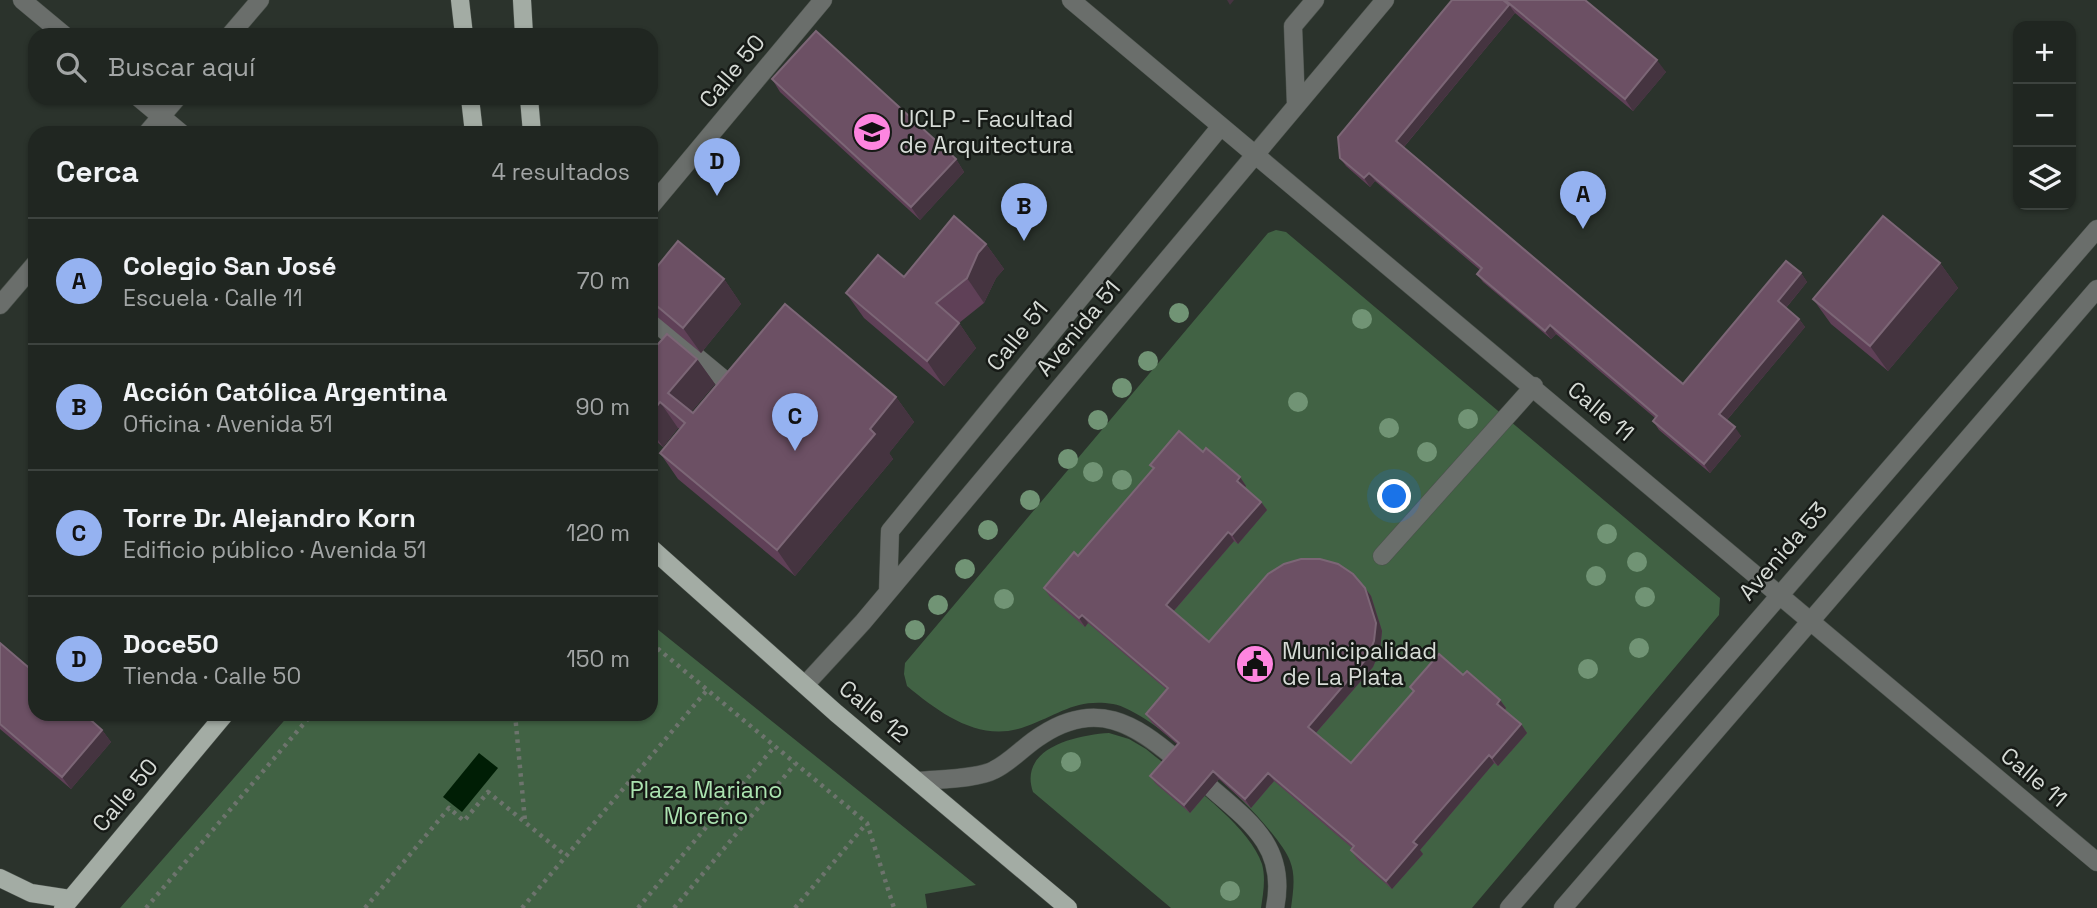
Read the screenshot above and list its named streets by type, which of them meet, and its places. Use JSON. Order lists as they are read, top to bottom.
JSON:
{
  "streets": {
    "main road": ["Calle 50", "Calle 12"],
    "street": [
      "Avenida 51",
      "Calle 51",
      "Calle 11",
      "Avenida 53"
    ]
  },
  "crossings": [
    ["Avenida 51", "Calle 51"],
    ["Avenida 51", "Calle 11"],
    ["Avenida 51", "Calle 12"],
    ["Calle 51", "Calle 11"],
    ["Calle 11", "Avenida 53"]
  ],
  "parks": ["Plaza Mariano Moreno"],
  "places": {
    "school or university": ["UCLP - Facultad de Arquitectura"],
    "public building": ["Municipalidad de La Plata"]
  },
  "page": {
    "map_buttons": ["+", "−"],
    "search": "Buscar aquí",
    "heading": ["Cerca", "4 resultados"],
    "pins": [
      "D",
      "A",
      "B",
      "C"
    ],
    "list": [
      {
        "mark": "A",
        "name": "Colegio San José",
        "note": "Escuela · Calle 11",
        "value": "70 m"
      },
      {
        "mark": "B",
        "name": "Acción Católica Argentina",
        "note": "Oficina · Avenida 51",
        "value": "90 m"
      },
      {
        "mark": "C",
        "name": "Torre Dr. Alejandro Korn",
        "note": "Edificio público · Avenida 51",
        "value": "120 m"
      },
      {
        "mark": "D",
        "name": "Doce50",
        "note": "Tienda · Calle 50",
        "value": "150 m"
      }
    ]
  }
}
